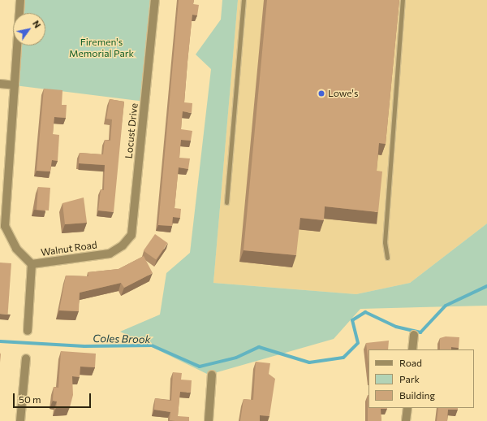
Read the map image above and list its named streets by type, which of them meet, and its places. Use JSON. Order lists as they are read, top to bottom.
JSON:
{
  "streets": {
    "street": ["Locust Drive", "Walnut Road"]
  },
  "crossings": [
    ["Locust Drive", "Walnut Road"]
  ],
  "water": ["Coles Brook"],
  "parks": ["Firemen's Memorial Park"],
  "places": ["Lowe's"],
  "legend": ["Road", "Park", "Building"],
  "scale_bar": "50 m",
  "north": "top right"
}
